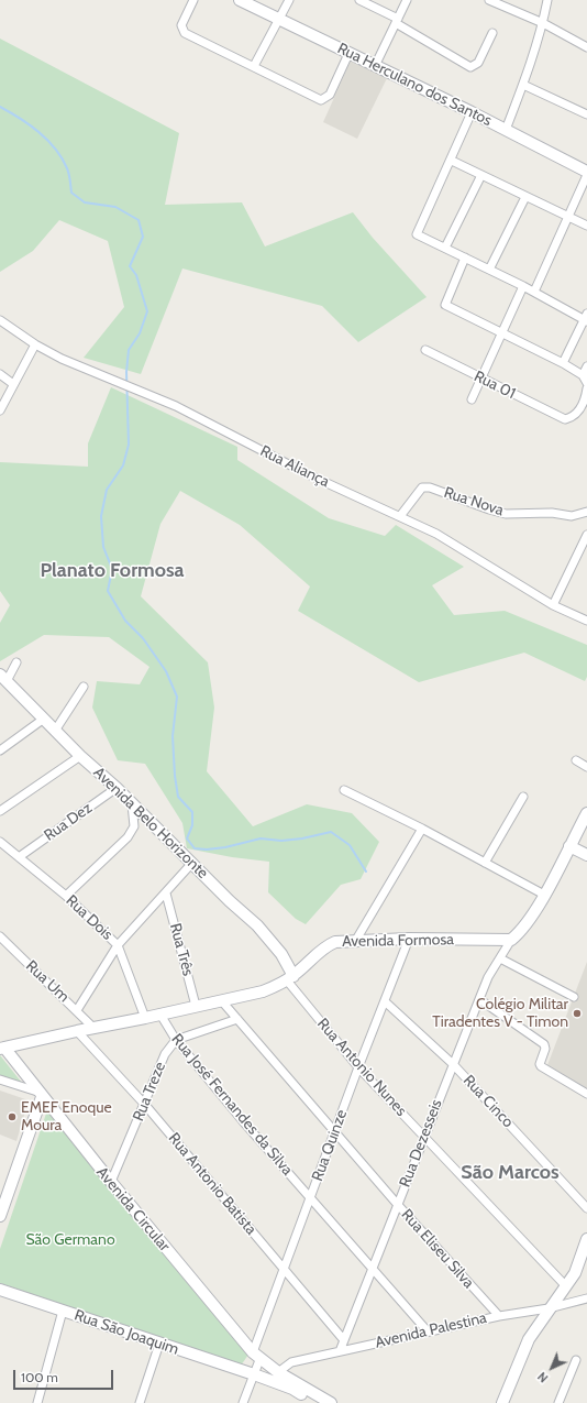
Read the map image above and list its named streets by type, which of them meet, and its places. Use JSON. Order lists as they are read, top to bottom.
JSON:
{
  "streets": {
    "main road": [
      "Rua Herculano dos Santos",
      "Avenida Belo Horizonte",
      "Avenida Formosa",
      "Avenida Circular",
      "Rua São Joaquim"
    ],
    "street": [
      "Rua 01",
      "Rua Aliança",
      "Rua Nova",
      "Rua Dez",
      "Rua Dois",
      "Rua Três",
      "Rua Um",
      "Rua Antonio Nunes",
      "Rua Treze",
      "Rua Cinco",
      "Rua José Fernandes da Silva",
      "Rua Dezesseis",
      "Rua Quinze",
      "Rua Antonio Batista",
      "Rua Eliseu Silva",
      "Avenida Palestina"
    ]
  },
  "crossings": [
    ["Rua Aliança", "Rua Nova"],
    ["Rua Dez", "Avenida Belo Horizonte"],
    ["Rua Dez", "Rua Dois"],
    ["Avenida Belo Horizonte", "Avenida Formosa"],
    ["Avenida Belo Horizonte", "Rua Antonio Nunes"],
    ["Rua Dois", "Avenida Formosa"],
    ["Avenida Formosa", "Rua Três"],
    ["Avenida Formosa", "Rua Um"],
    ["Avenida Formosa", "Rua Antonio Nunes"],
    ["Avenida Formosa", "Rua José Fernandes da Silva"],
    ["Avenida Formosa", "Rua Dezesseis"],
    ["Avenida Formosa", "Rua Quinze"],
    ["Avenida Formosa", "Rua Antonio Batista"],
    ["Avenida Formosa", "Avenida Circular"],
    ["Avenida Formosa", "Rua Eliseu Silva"],
    ["Rua Antonio Nunes", "Rua Dezesseis"],
    ["Rua Antonio Nunes", "Rua Quinze"],
    ["Rua Treze", "Rua José Fernandes da Silva"],
    ["Rua Treze", "Rua Antonio Batista"],
    ["Rua Treze", "Avenida Circular"],
    ["Rua Cinco", "Rua Dezesseis"],
    ["Rua Cinco", "Rua Quinze"],
    ["Rua José Fernandes da Silva", "Rua Dezesseis"],
    ["Rua José Fernandes da Silva", "Rua Quinze"],
    ["Rua José Fernandes da Silva", "Avenida Palestina"],
    ["Rua Dezesseis", "Rua Antonio Batista"],
    ["Rua Dezesseis", "Rua Eliseu Silva"],
    ["Rua Dezesseis", "Avenida Palestina"],
    ["Rua Quinze", "Rua Antonio Batista"],
    ["Rua Quinze", "Avenida Circular"],
    ["Rua Quinze", "Rua Eliseu Silva"],
    ["Avenida Circular", "Avenida Palestina"],
    ["Rua Eliseu Silva", "Avenida Palestina"]
  ],
  "districts": ["Planato Formosa", "São Marcos"],
  "parks": ["São Germano"],
  "places": ["Colégio Militar Tiradentes V - Timon", "EMEF Enoque Moura"],
  "scale_bar": "100 m",
  "north": "bottom left"
}
